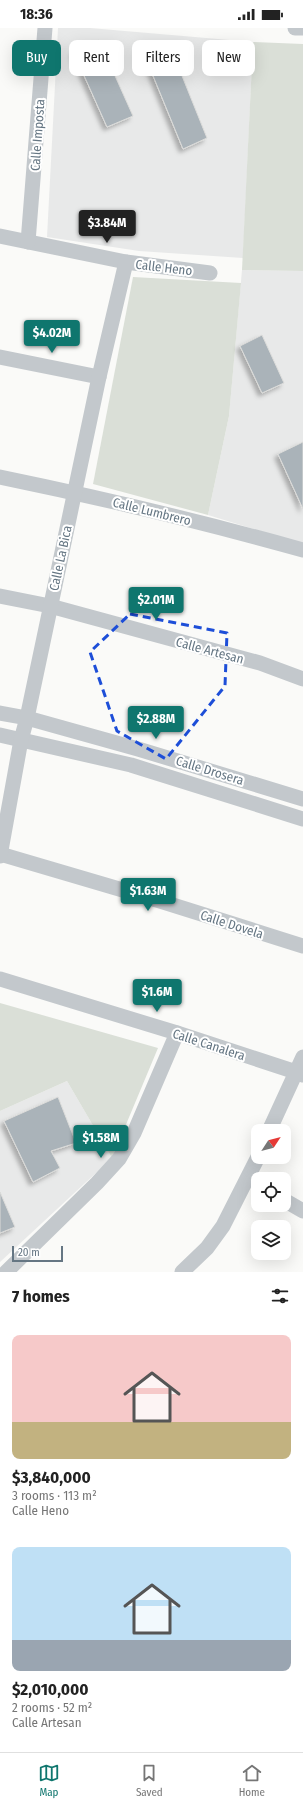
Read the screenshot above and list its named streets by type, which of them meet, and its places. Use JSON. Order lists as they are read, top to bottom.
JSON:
{
  "streets": {
    "street": [
      "Calle Imposta",
      "Calle Heno",
      "Calle Lumbrero",
      "Calle La Bica",
      "Calle Artesan",
      "Calle Drosera",
      "Calle Dovela",
      "Calle Canalera"
    ]
  },
  "crossings": [
    ["Calle Imposta", "Calle Heno"],
    ["Calle Heno", "Calle La Bica"],
    ["Calle Lumbrero", "Calle La Bica"],
    ["Calle La Bica", "Calle Artesan"],
    ["Calle La Bica", "Calle Drosera"],
    ["Calle La Bica", "Calle Dovela"]
  ],
  "scale_bar": "20 m",
  "north": "top right",
  "page": {
    "status": "18:36",
    "chip": [
      "Buy",
      "Rent",
      "Filters",
      "New"
    ],
    "price": [
      "$3.84M",
      "$4.02M",
      "$2.01M",
      "$2.88M",
      "$1.63M",
      "$1.6M",
      "$1.58M"
    ],
    "scale": "20 m",
    "heading": "7 homes",
    "list": [
      {
        "name": "$3,840,000",
        "note": "3 rooms · 113 m² · Calle Heno"
      },
      {
        "name": "$2,010,000",
        "note": "2 rooms · 52 m² · Calle Artesan"
      }
    ],
    "tabs": ["Map", "Saved", "Home"]
  }
}
